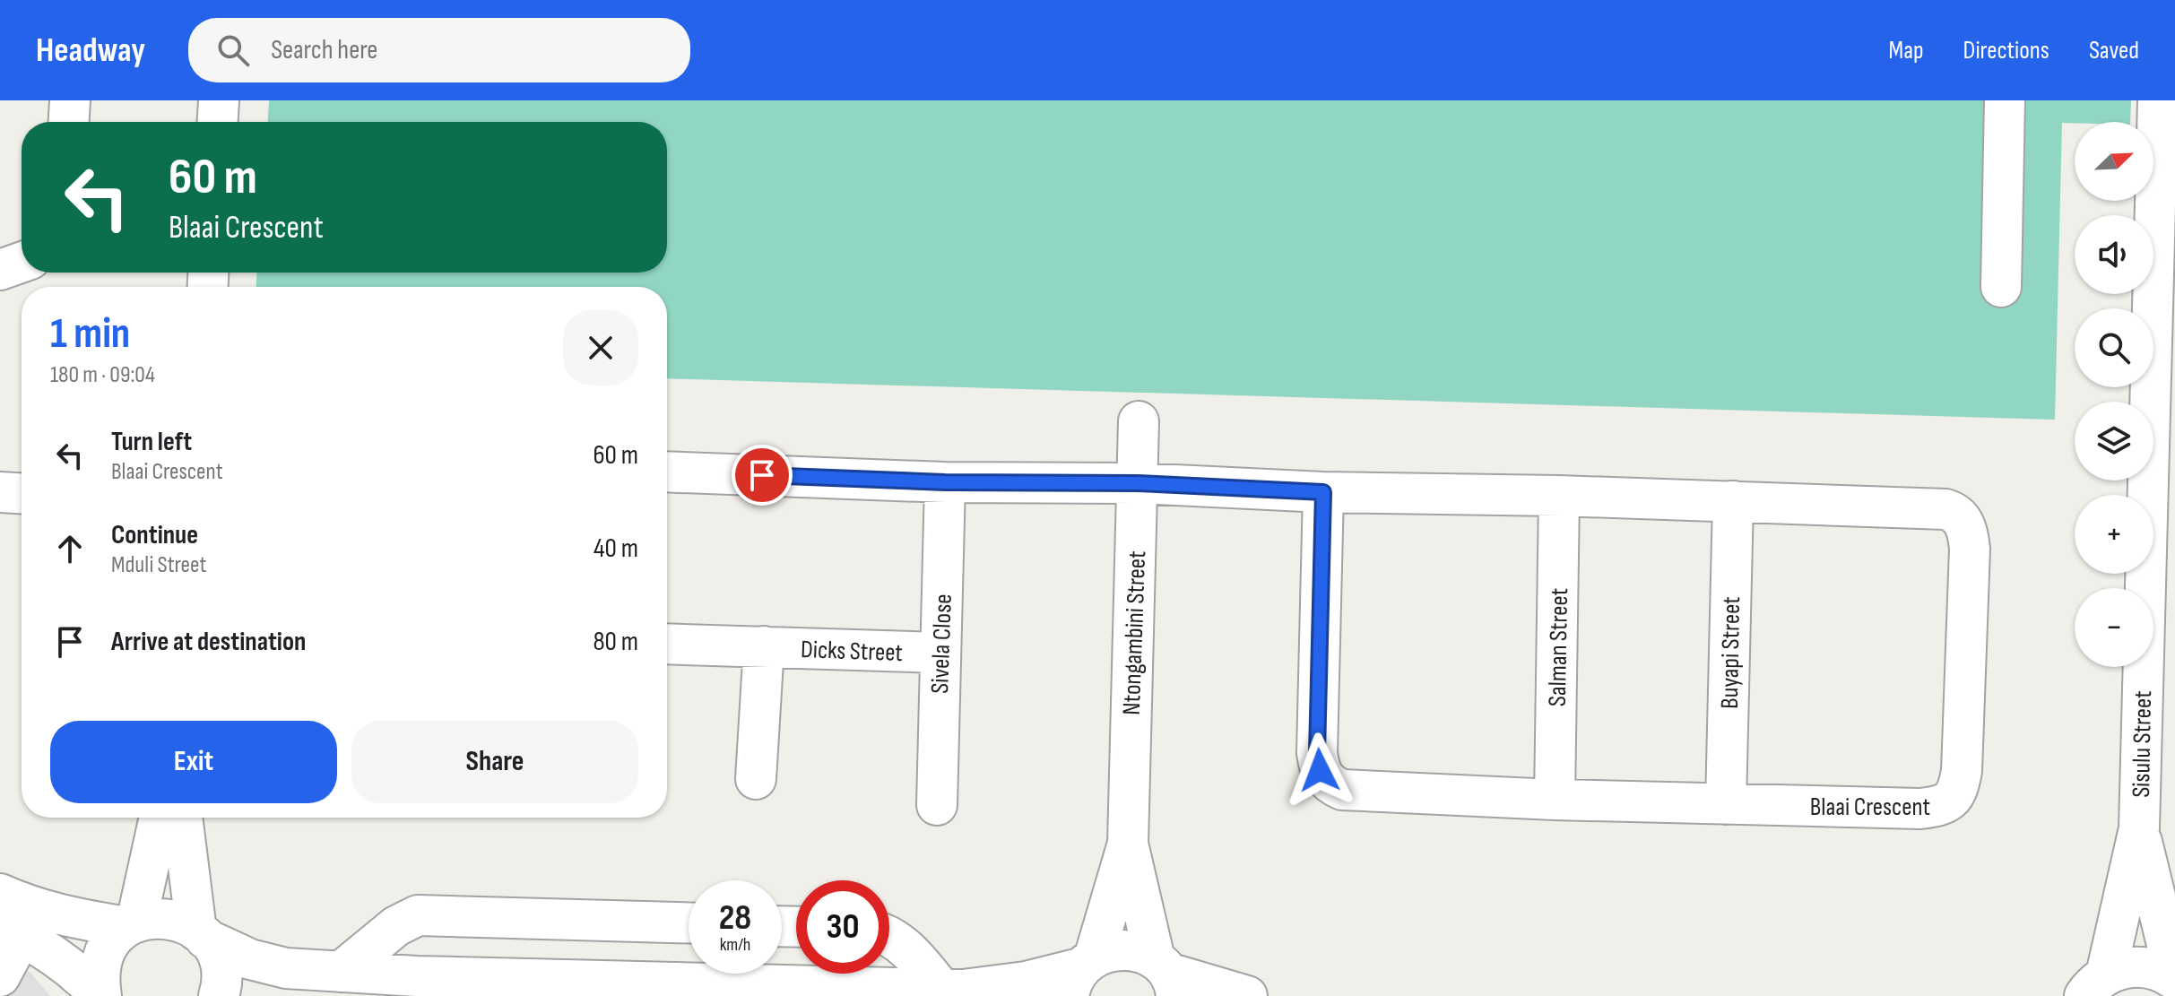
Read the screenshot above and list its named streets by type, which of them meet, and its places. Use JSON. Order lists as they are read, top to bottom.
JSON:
{
  "streets": {
    "street": [
      "Ntongambini Street",
      "Sivela Close",
      "Salman Street",
      "Dicks Street",
      "Buyapi Street",
      "Sisulu Street",
      "Blaai Crescent"
    ]
  },
  "crossings": [
    ["Ntongambini Street", "Blaai Crescent"],
    ["Sivela Close", "Dicks Street"],
    ["Sivela Close", "Blaai Crescent"],
    ["Salman Street", "Blaai Crescent"],
    ["Buyapi Street", "Blaai Crescent"]
  ],
  "north": "top right",
  "page": {
    "header": "Headway",
    "search": "Search here",
    "nav": ["Map", "Directions", "Saved"],
    "map_buttons": ["+", "−"],
    "turn": ["60 m", "Blaai Crescent"],
    "heading": ["1 min", "180 m · 09:04"],
    "list": [
      {
        "name": "Turn left",
        "note": "Blaai Crescent",
        "value": "60 m"
      },
      {
        "name": "Continue",
        "note": "Mduli Street",
        "value": "40 m"
      },
      {
        "name": "Arrive at destination",
        "value": "80 m"
      }
    ],
    "buttons": ["Exit", "Share"],
    "speed": "28 km/h",
    "limit": "30"
  }
}
